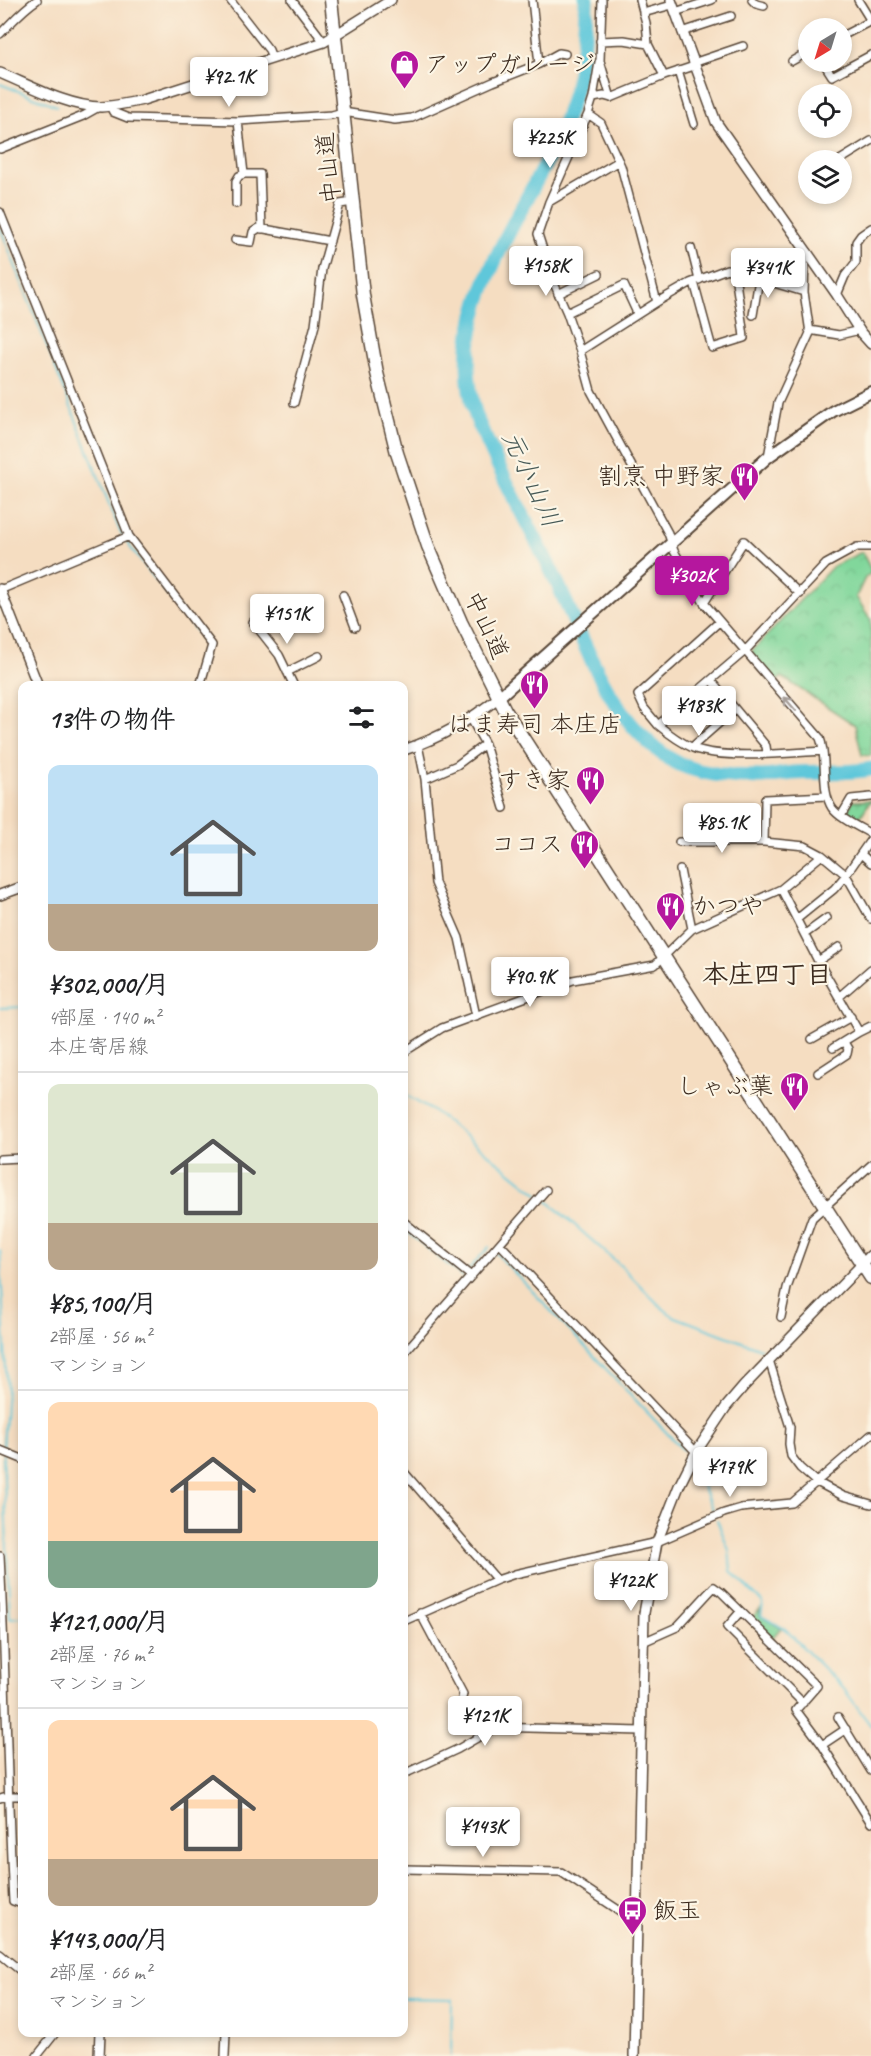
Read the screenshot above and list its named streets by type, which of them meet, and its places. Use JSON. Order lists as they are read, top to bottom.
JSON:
{
  "streets": {
    "highway": ["中山道"]
  },
  "districts": ["本庄四丁目"],
  "water": ["元小山川"],
  "places": {
    "shop": ["アップガレージ"],
    "restaurant": [
      "割烹 中野家",
      "はま寿司 本庄店",
      "すき家",
      "ココス",
      "かつや",
      "しゃぶ葉"
    ],
    "bus stop": ["飯玉"]
  },
  "north": "bottom left",
  "page": {
    "price": [
      "¥92.1K",
      "¥225K",
      "¥158K",
      "¥341K",
      "¥302K",
      "¥151K",
      "¥183K",
      "¥85.1K",
      "¥90.9K",
      "¥179K",
      "¥122K",
      "¥121K",
      "¥143K"
    ],
    "heading": "13件の物件",
    "list": [
      {
        "name": "¥302,000/月",
        "note": "4部屋 · 140 m² · 本庄寄居線"
      },
      {
        "name": "¥85,100/月",
        "note": "2部屋 · 56 m² · マンション"
      },
      {
        "name": "¥121,000/月",
        "note": "2部屋 · 76 m² · マンション"
      },
      {
        "name": "¥143,000/月",
        "note": "2部屋 · 66 m² · マンション"
      }
    ]
  }
}
